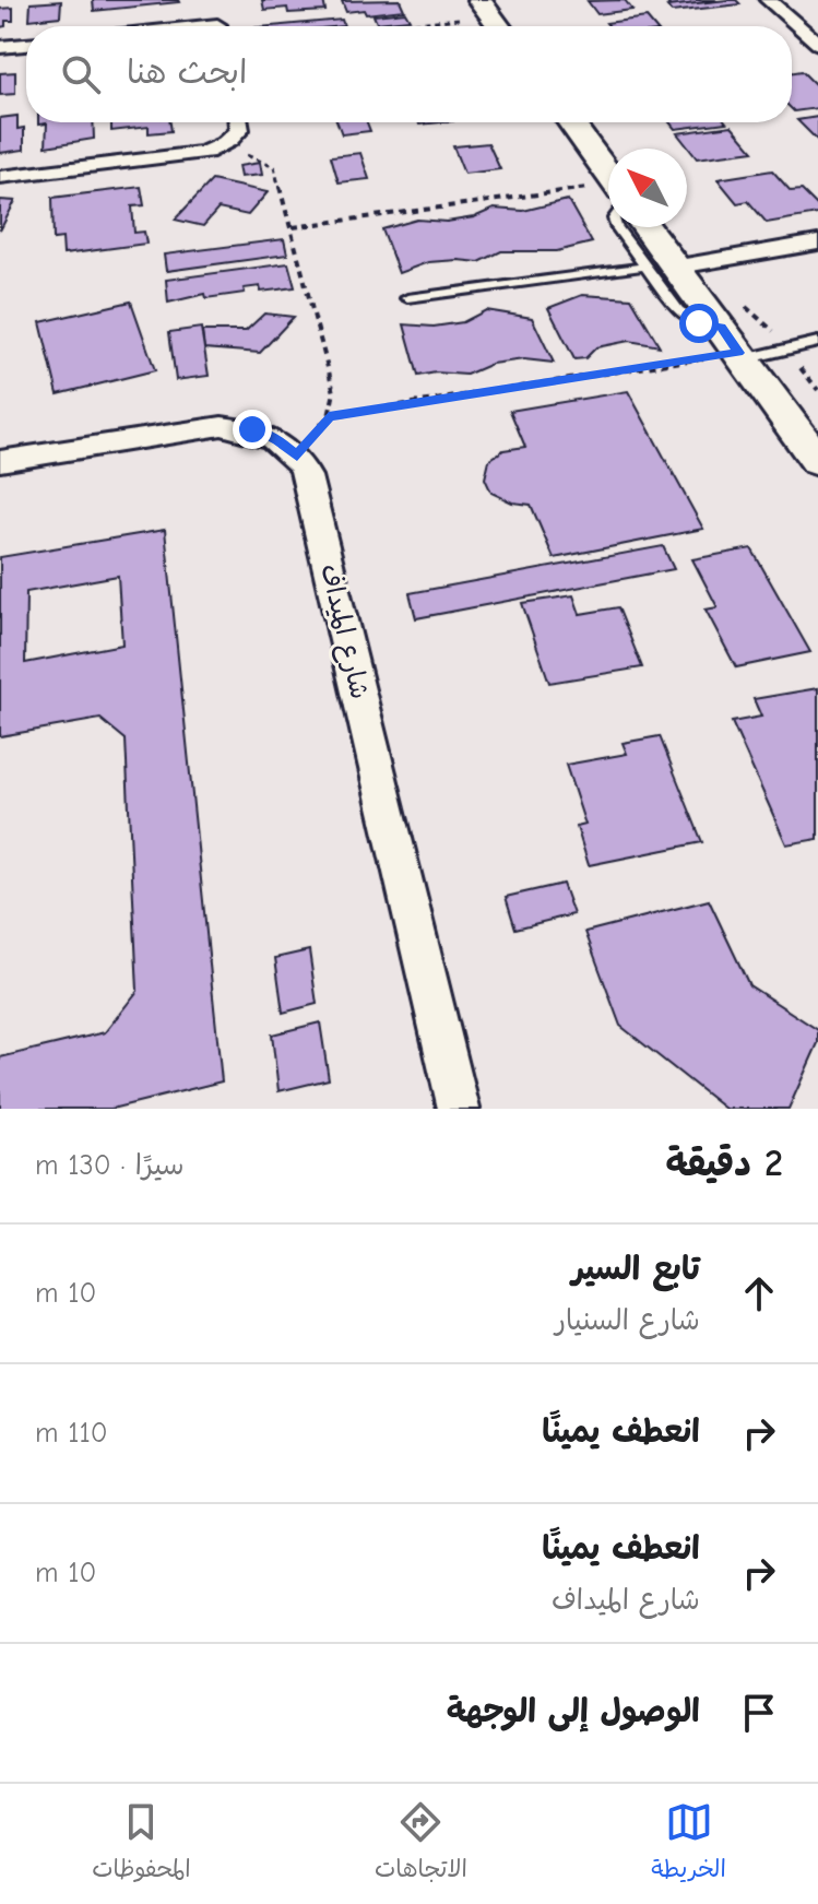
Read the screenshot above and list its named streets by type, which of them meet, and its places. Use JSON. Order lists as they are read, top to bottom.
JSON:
{
  "streets": {
    "street": ["شارع الميداف"]
  },
  "north": "top left",
  "page": {
    "search": "ابحث هنا",
    "heading": ["2 دقيقة", "سيرًا · 130 m"],
    "list": [
      ["تابع السير", "شارع السنيار", "10 m"],
      ["انعطف يمينًا", "110 m"],
      ["انعطف يمينًا", "شارع الميداف", "10 m"],
      "الوصول إلى الوجهة"
    ],
    "nav": ["الخريطة", "الاتجاهات", "المحفوظات"]
  }
}
